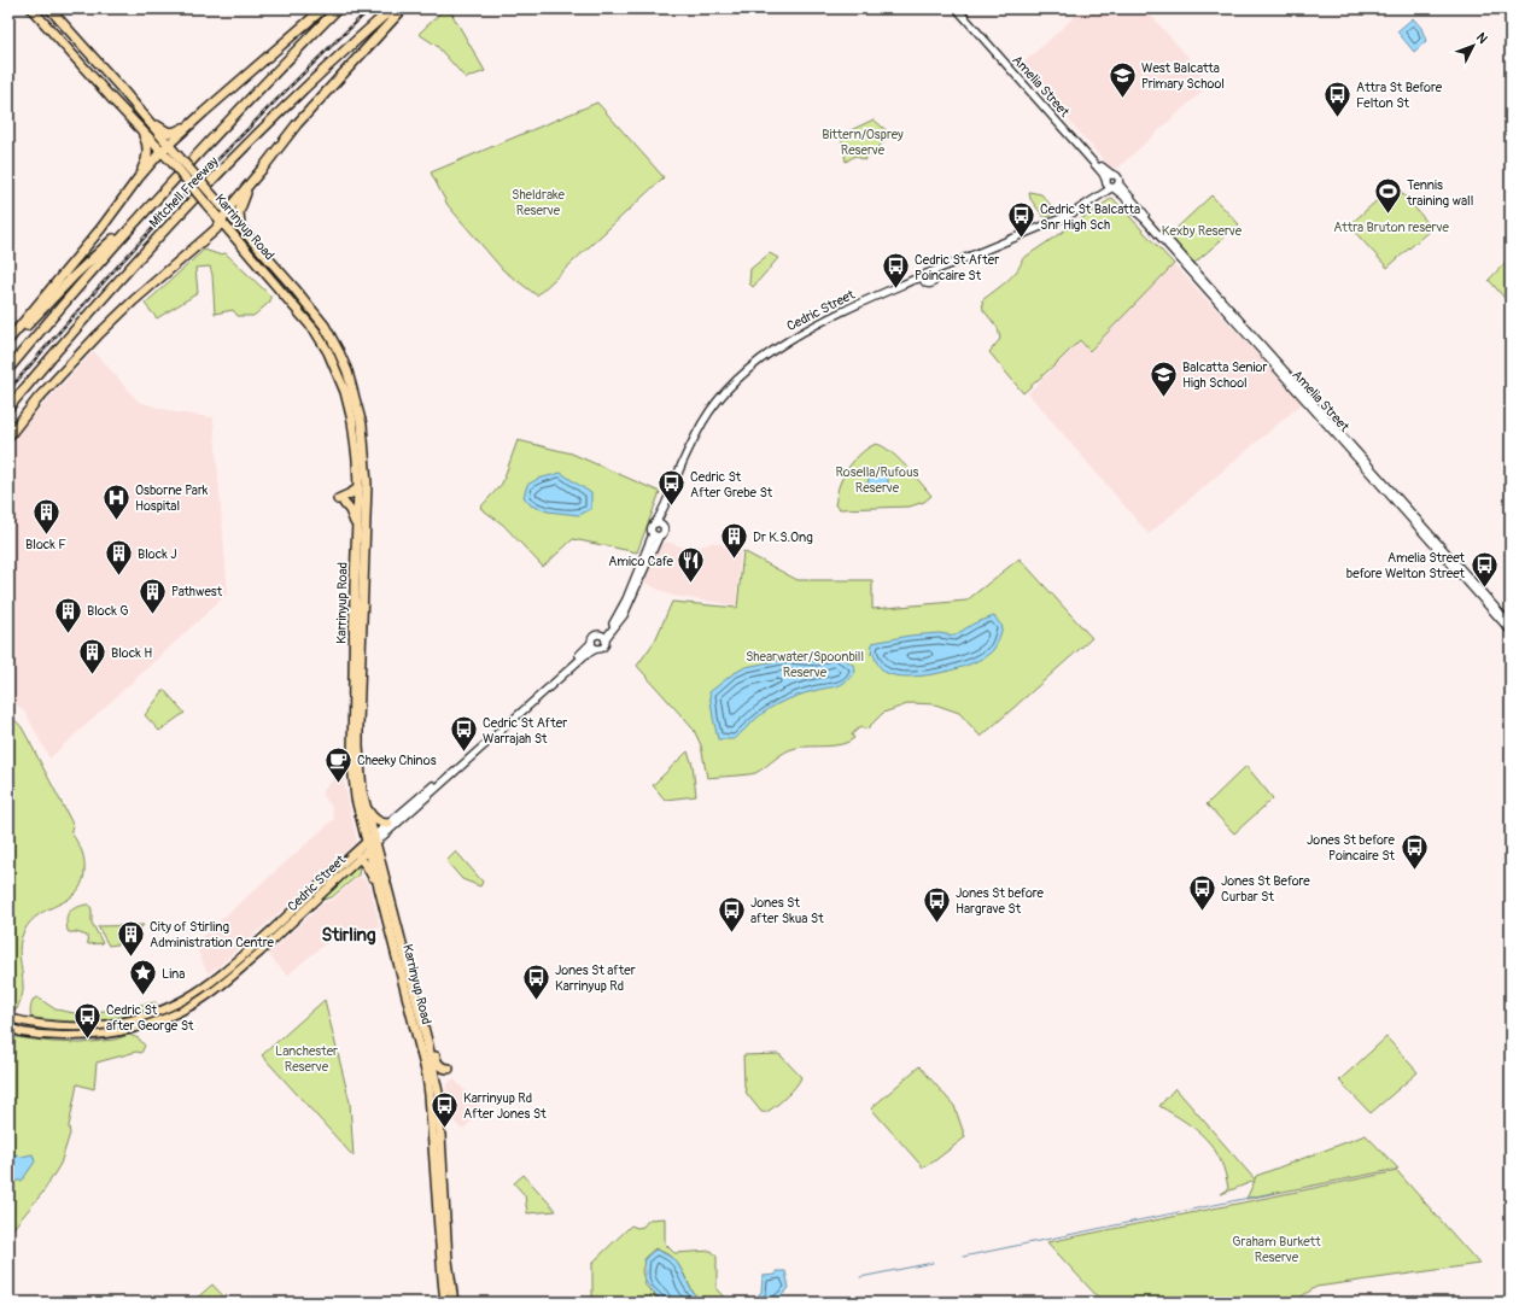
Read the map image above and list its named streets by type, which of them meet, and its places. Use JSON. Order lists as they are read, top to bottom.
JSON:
{
  "streets": {
    "highway": ["Mitchell Freeway", "Karrinyup Road"],
    "main road": ["Amelia Street", "Cedric Street"]
  },
  "crossings": [
    ["Amelia Street", "Cedric Street"],
    ["Karrinyup Road", "Cedric Street"]
  ],
  "districts": ["Stirling"],
  "parks": [
    "Bittern/Osprey Reserve",
    "Sheldrake Reserve",
    "Attra Bruton reserve",
    "Kexby Reserve",
    "Rosella/Rufous Reserve",
    "Shearwater/Spoonbill Reserve",
    "Lanchester Reserve",
    "Graham Burkett Reserve"
  ],
  "places": {
    "school or university": ["West Balcatta Primary School", "Balcatta Senior High School"],
    "bus stop": [
      "Attra St Before Felton St",
      "Cedric St Balcatta Snr High Sch",
      "Cedric St After Poincaire St",
      "Cedric St After Grebe St",
      "Amelia Street before Welton Street",
      "Cedric St After Warrajah St",
      "Jones St before Poincaire St",
      "Jones St Before Curbar St",
      "Jones St before Hargrave St",
      "Jones St after Skua St",
      "Jones St after Karrinyup Rd",
      "Cedric St after George St",
      "Karrinyup Rd After Jones St"
    ],
    "sports": ["Tennis training wall"],
    "hospital": ["Osborne Park Hospital"],
    "building": [
      "Block F",
      "Dr K.S.Ong",
      "Block J",
      "Pathwest",
      "Block G",
      "Block H",
      "City of Stirling Administration Centre"
    ],
    "restaurant": ["Amico Cafe"],
    "cafe": ["Cheeky Chinos"],
    "place": ["Lina"]
  },
  "north": "top right"
}
